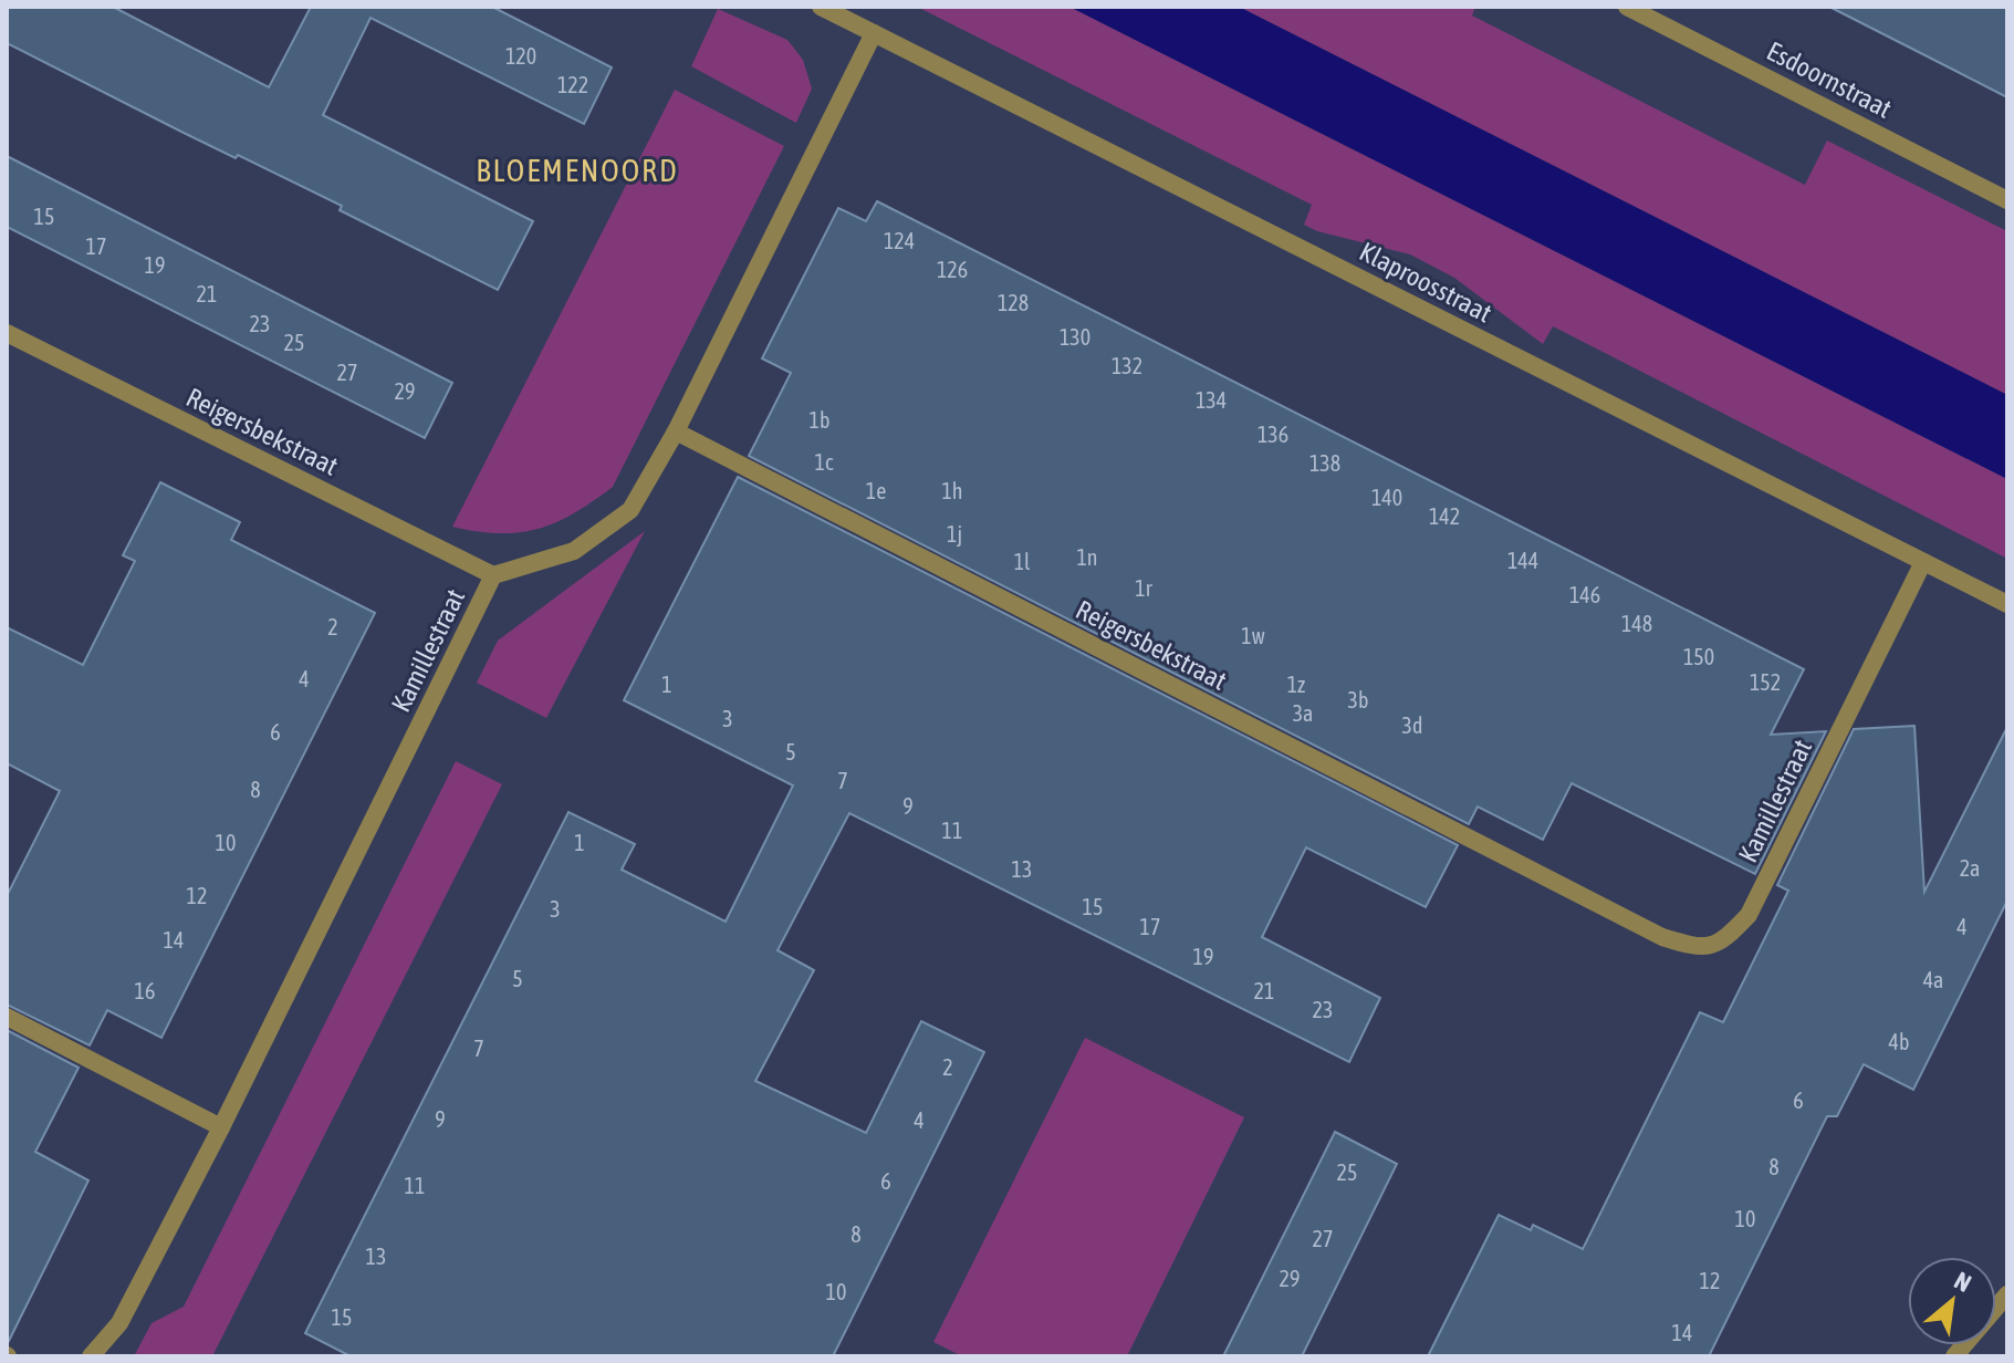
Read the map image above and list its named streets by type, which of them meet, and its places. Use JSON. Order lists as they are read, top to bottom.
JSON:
{
  "streets": {
    "street": [
      "Esdoornstraat",
      "Klaproosstraat",
      "Reigersbekstraat",
      "Kamillestraat"
    ]
  },
  "crossings": [
    ["Klaproosstraat", "Kamillestraat"],
    ["Reigersbekstraat", "Kamillestraat"]
  ],
  "districts": ["BLOEMENOORD"],
  "house_numbers": [
    "120",
    "122",
    "15",
    "124",
    "17",
    "19",
    "126",
    "21",
    "128",
    "23",
    "130",
    "25",
    "132",
    "27",
    "29",
    "134",
    "1b",
    "136",
    "1c",
    "138",
    "1e",
    "1h",
    "140",
    "142",
    "1j",
    "1n",
    "144",
    "1l",
    "1r",
    "146",
    "148",
    "2",
    "1w",
    "150",
    "4",
    "152",
    "1",
    "1z",
    "3b",
    "3a",
    "3",
    "3d",
    "6",
    "5",
    "7",
    "8",
    "9",
    "11",
    "10",
    "1",
    "2a",
    "13",
    "12",
    "15",
    "3",
    "17",
    "4",
    "14",
    "19",
    "5",
    "4a",
    "16",
    "21",
    "23",
    "4b",
    "7",
    "2",
    "6",
    "9",
    "4",
    "8",
    "25",
    "6",
    "11",
    "10",
    "8",
    "27",
    "13",
    "29",
    "12",
    "10",
    "15",
    "14"
  ],
  "north": "top right"
}
